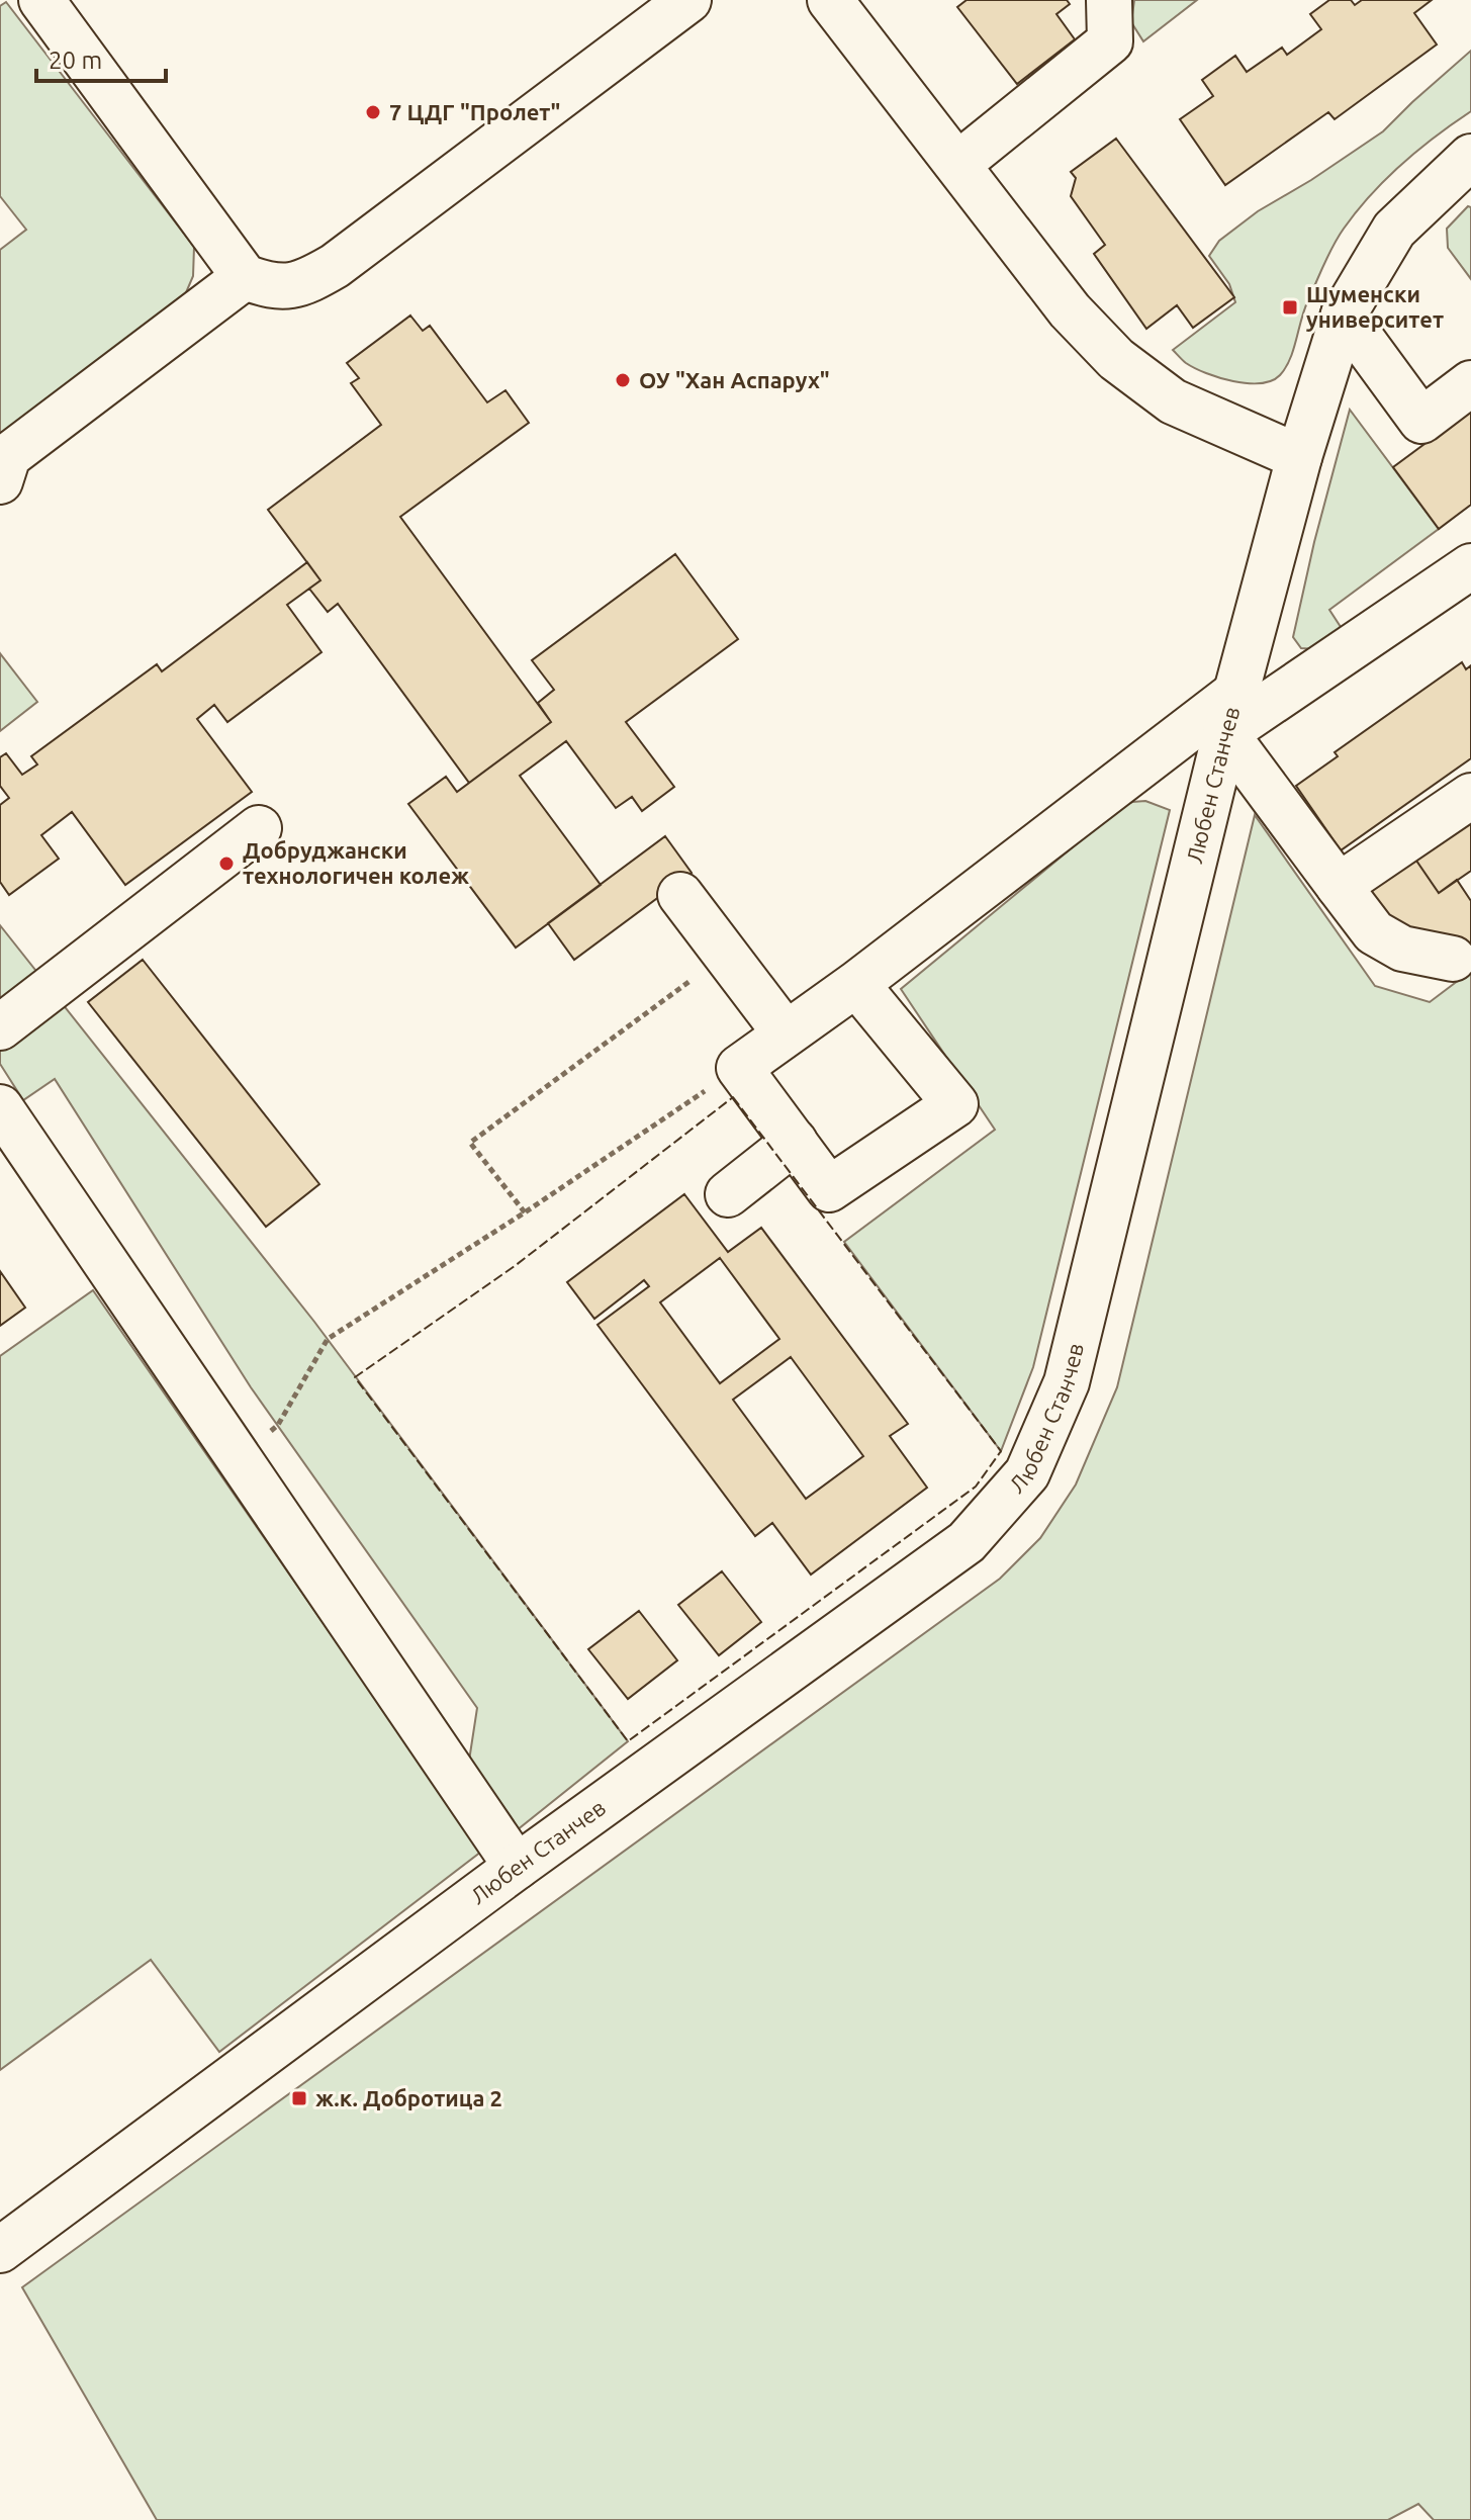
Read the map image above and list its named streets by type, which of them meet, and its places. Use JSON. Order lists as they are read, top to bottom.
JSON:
{
  "streets": {
    "street": ["Любен Станчев"]
  },
  "places": {
    "other": ["7 ЦДГ \"Пролет\"", "ОУ \"Хан Аспарух\"", "Добруджански технологичен колеж"],
    "transit": ["Шуменски университет", "ж.к. Добротица 2"]
  },
  "scale_bar": "20 m"
}
